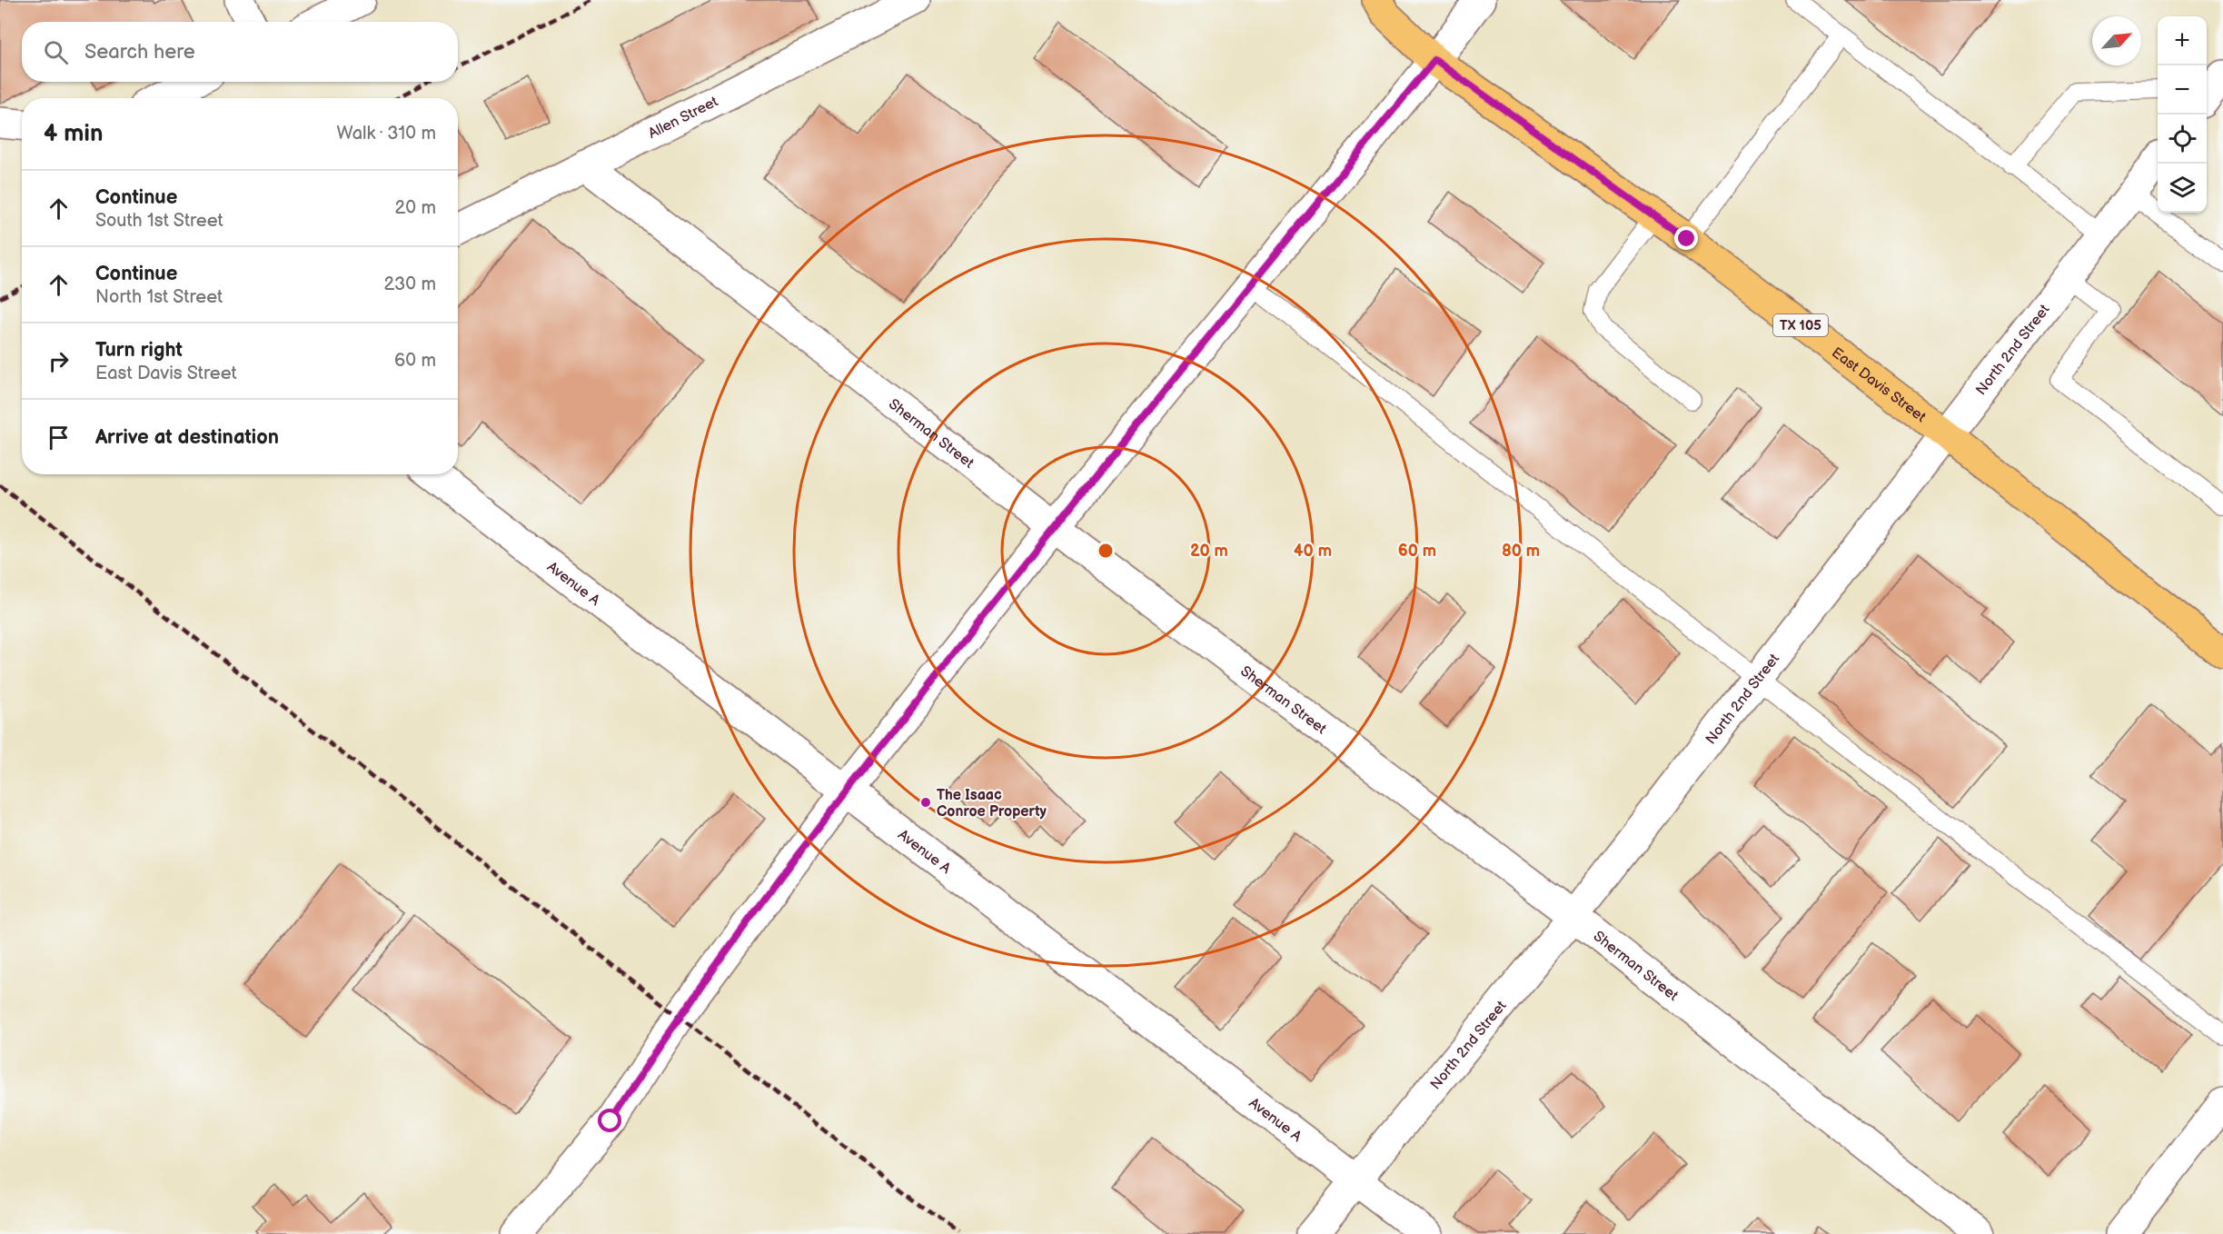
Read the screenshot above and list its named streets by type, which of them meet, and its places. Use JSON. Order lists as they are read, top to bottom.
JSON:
{
  "streets": {
    "main road": ["TX 105", "East Davis Street"],
    "street": [
      "Allen Street",
      "North 2nd Street",
      "Sherman Street",
      "Avenue A"
    ]
  },
  "crossings": [
    ["Allen Street", "Sherman Street"],
    ["North 2nd Street", "East Davis Street"],
    ["North 2nd Street", "Sherman Street"],
    ["North 2nd Street", "Avenue A"]
  ],
  "places": ["The Isaac Conroe Property"],
  "north": "top right",
  "page": {
    "map_buttons": ["+", "−"],
    "search": "Search here",
    "heading": ["4 min", "Walk · 310 m"],
    "list": [
      ["Continue", "South 1st Street", "20 m"],
      ["Continue", "North 1st Street", "230 m"],
      ["Turn right", "East Davis Street", "60 m"],
      "Arrive at destination"
    ]
  },
  "rings": [
    "20 m",
    "40 m",
    "60 m",
    "80 m"
  ]
}
